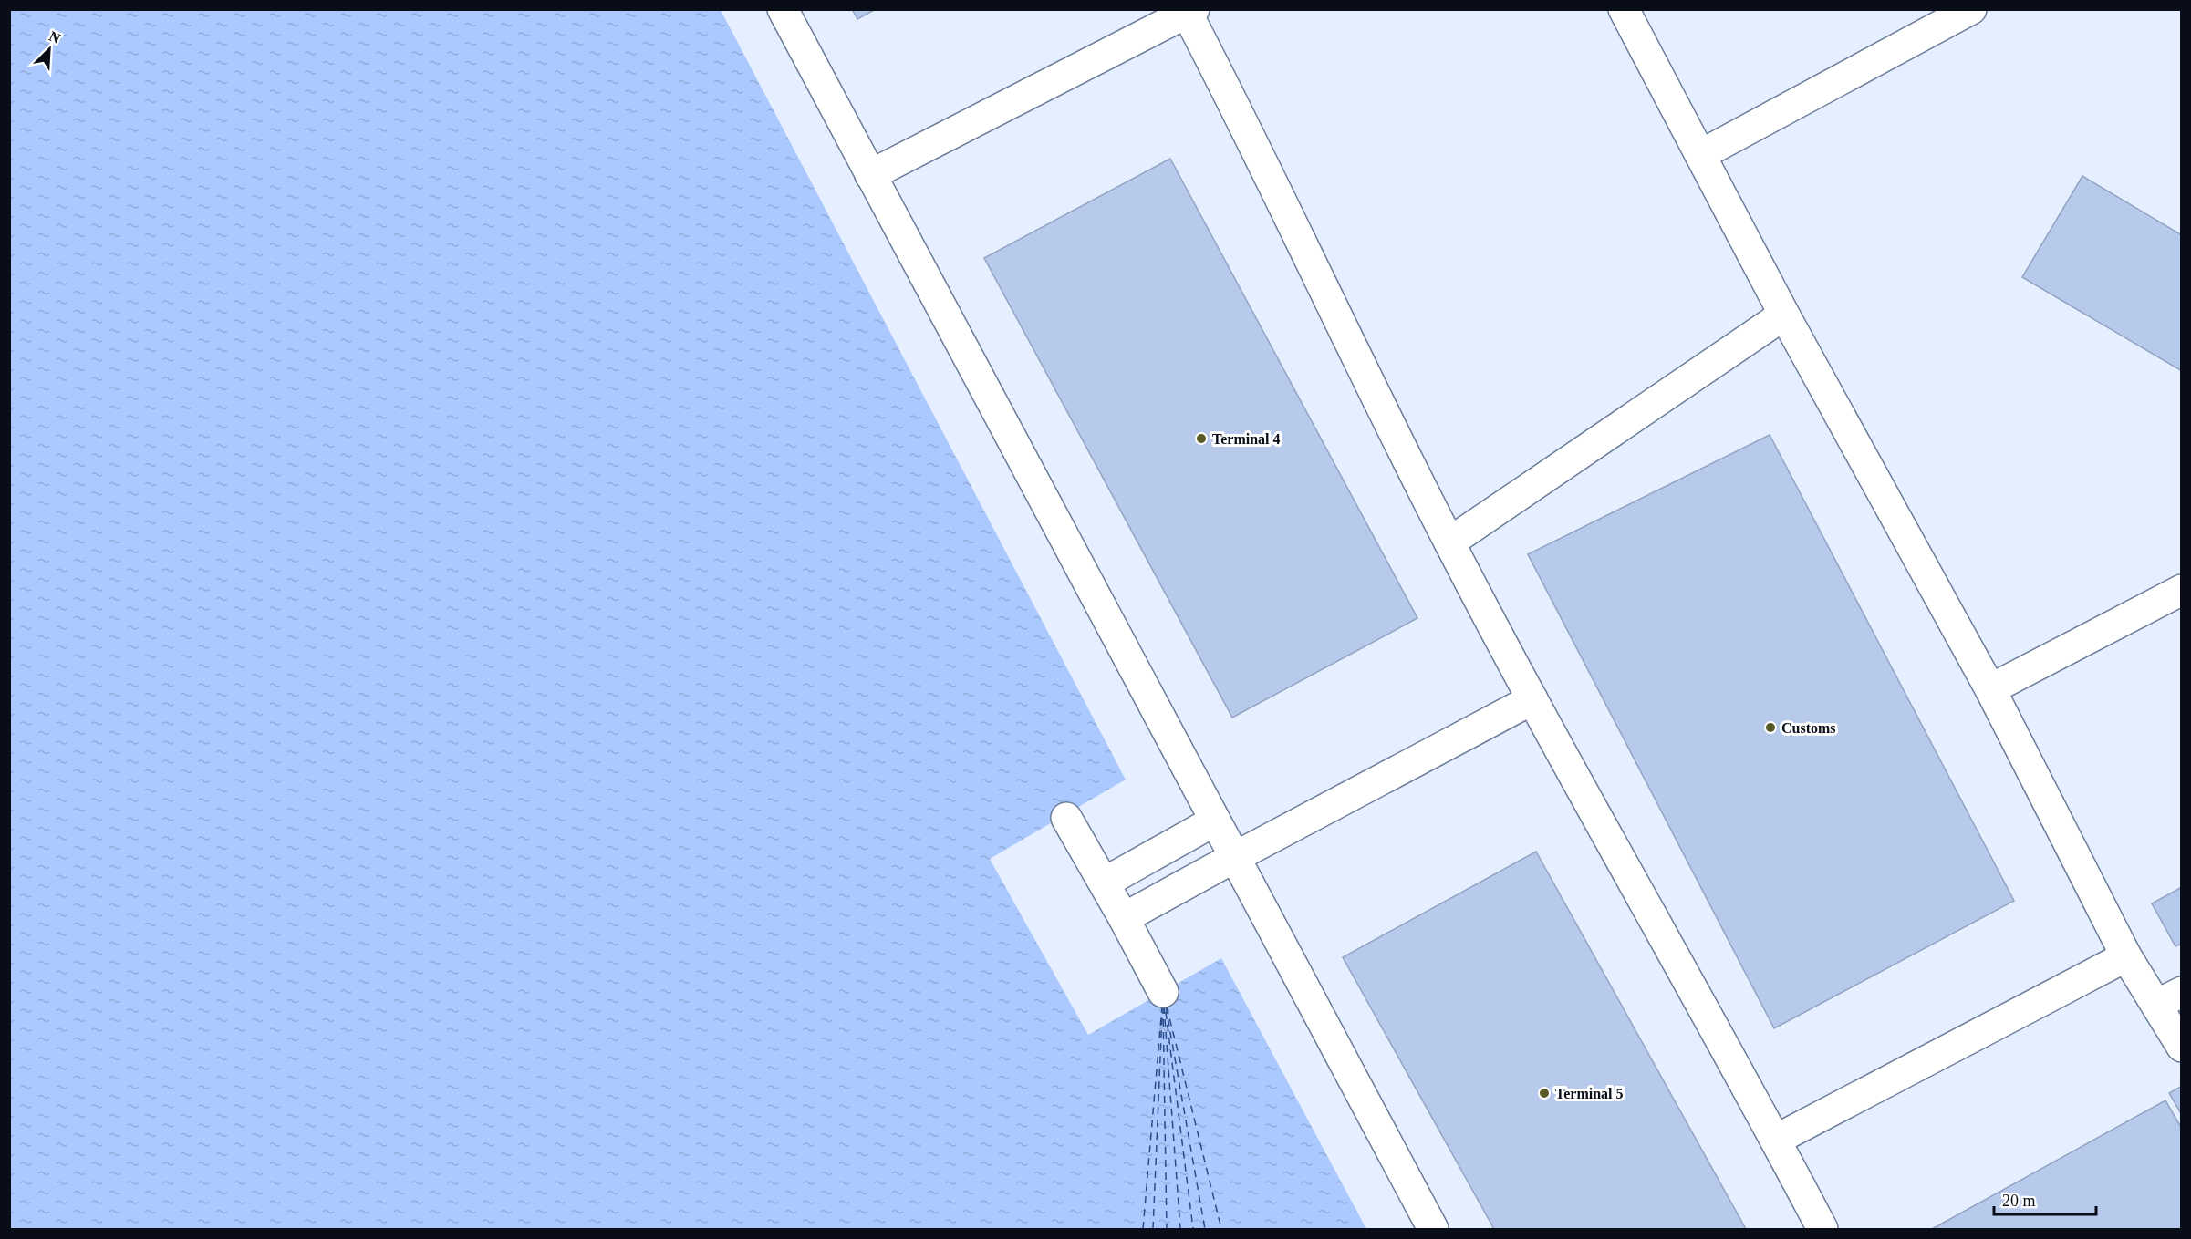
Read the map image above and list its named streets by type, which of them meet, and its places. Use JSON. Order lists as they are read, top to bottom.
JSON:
{
  "places": ["Terminal 4", "Customs", "Terminal 5"],
  "scale_bar": "20 m",
  "north": "top right"
}
